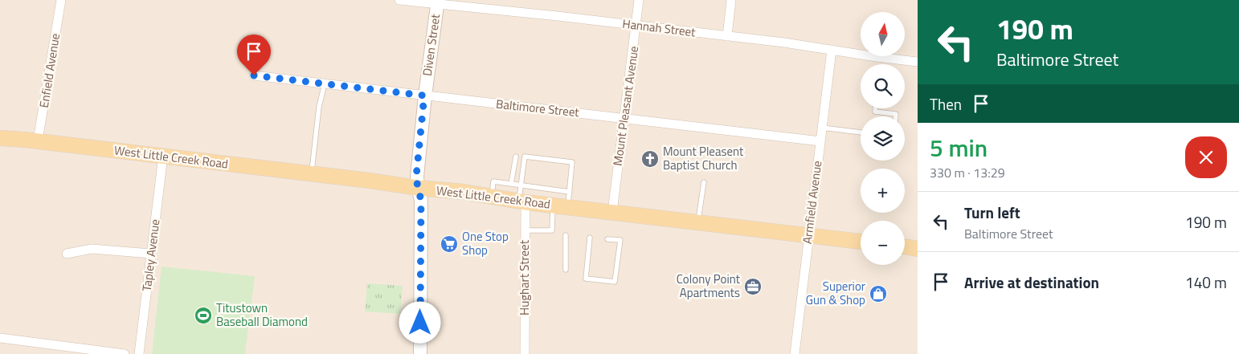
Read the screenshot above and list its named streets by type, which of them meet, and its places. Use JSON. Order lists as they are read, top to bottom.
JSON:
{
  "streets": {
    "main road": ["Diven Street", "West Little Creek Road"],
    "street": [
      "Hannah Street",
      "Enfield Avenue",
      "Mount Pleasant Avenue",
      "Baltimore Street",
      "Armfield Avenue",
      "Tapley Avenue",
      "Hughart Street"
    ]
  },
  "crossings": [
    ["Hannah Street", "Diven Street"],
    ["Hannah Street", "Mount Pleasant Avenue"],
    ["Hannah Street", "Armfield Avenue"],
    ["Diven Street", "Baltimore Street"],
    ["Diven Street", "West Little Creek Road"],
    ["Enfield Avenue", "West Little Creek Road"],
    ["Mount Pleasant Avenue", "Baltimore Street"],
    ["Mount Pleasant Avenue", "West Little Creek Road"],
    ["Baltimore Street", "Armfield Avenue"],
    ["West Little Creek Road", "Armfield Avenue"],
    ["West Little Creek Road", "Tapley Avenue"],
    ["West Little Creek Road", "Hughart Street"]
  ],
  "places": {
    "church": ["Mount Pleasent Baptist Church"],
    "supermarket": ["One Stop Shop"],
    "office": ["Colony Point Apartments"],
    "shop": ["Superior Gun & Shop"],
    "sports": ["Titustown Baseball Diamond"]
  },
  "north": "top",
  "page": {
    "turn": ["190 m", "Baltimore Street"],
    "map_buttons": ["+", "−"],
    "then": "Then",
    "heading": ["5 min", "330 m · 13:29"],
    "list": [
      {
        "name": "Turn left",
        "note": "Baltimore Street",
        "value": "190 m"
      },
      {
        "name": "Arrive at destination",
        "value": "140 m"
      }
    ]
  }
}
